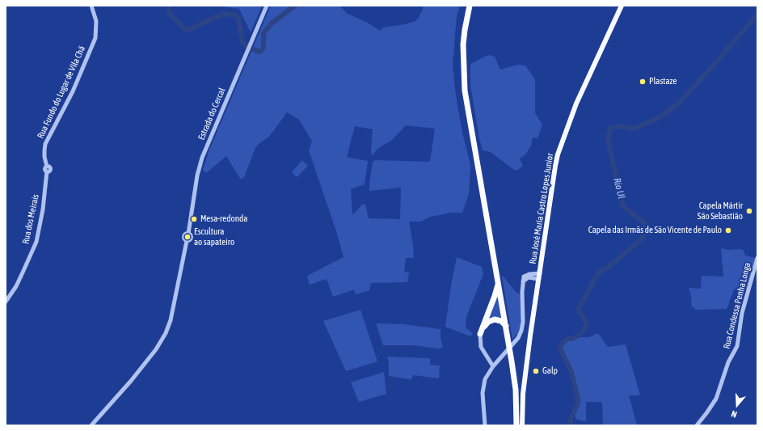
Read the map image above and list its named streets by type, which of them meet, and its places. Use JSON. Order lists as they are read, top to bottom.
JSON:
{
  "streets": {
    "main road": ["Rua José Maria Castro Lopes Junior"],
    "street": [
      "Rua Fundo do Lugar de Vila Chã",
      "Estrada do Cercal",
      "Rua dos Meirais",
      "Rua Condessa Penha Longa"
    ]
  },
  "crossings": [
    ["Rua Fundo do Lugar de Vila Chã", "Rua dos Meirais"]
  ],
  "water": ["Rio Ul"],
  "places": [
    "Plastaze",
    "Capela Mártir São Sebastião",
    "Mesa-redonda",
    "Capela das Irmãs de São Vicente de Paulo",
    "Escultura ao sapateiro",
    "Galp"
  ],
  "north": "bottom"
}
